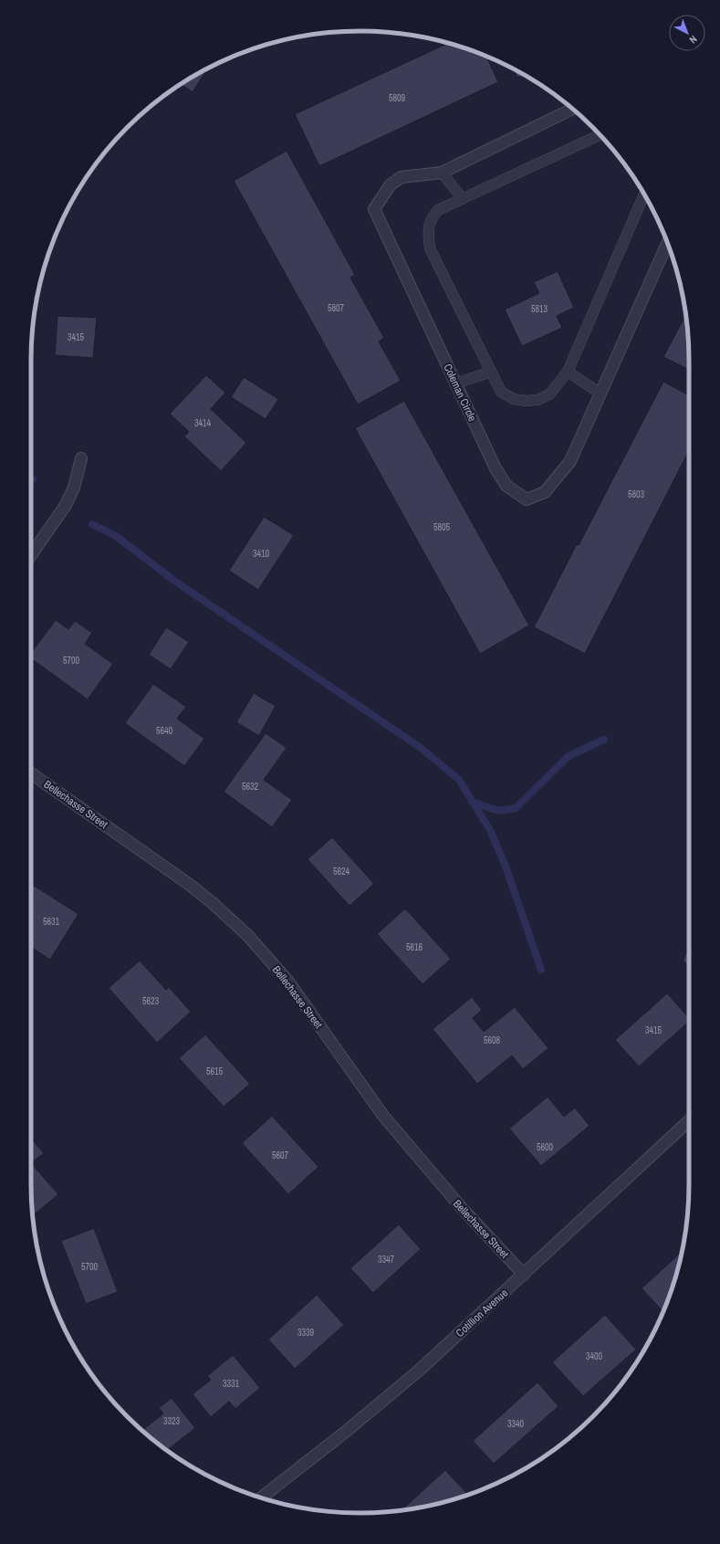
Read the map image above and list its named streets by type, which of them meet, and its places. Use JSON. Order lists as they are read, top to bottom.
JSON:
{
  "streets": {
    "street": ["Coleman Circle", "Bellechasse Street", "Cotillion Avenue"]
  },
  "crossings": [
    ["Bellechasse Street", "Cotillion Avenue"]
  ],
  "house_numbers": [
    "5809",
    "5807",
    "5813",
    "3415",
    "3414",
    "5803",
    "5805",
    "3410",
    "5700",
    "5640",
    "5632",
    "5624",
    "5631",
    "5616",
    "5623",
    "3415",
    "5608",
    "5615",
    "5600",
    "5607",
    "3347",
    "5700",
    "3339",
    "3400",
    "3331",
    "3323",
    "3340"
  ],
  "north": "bottom right"
}
